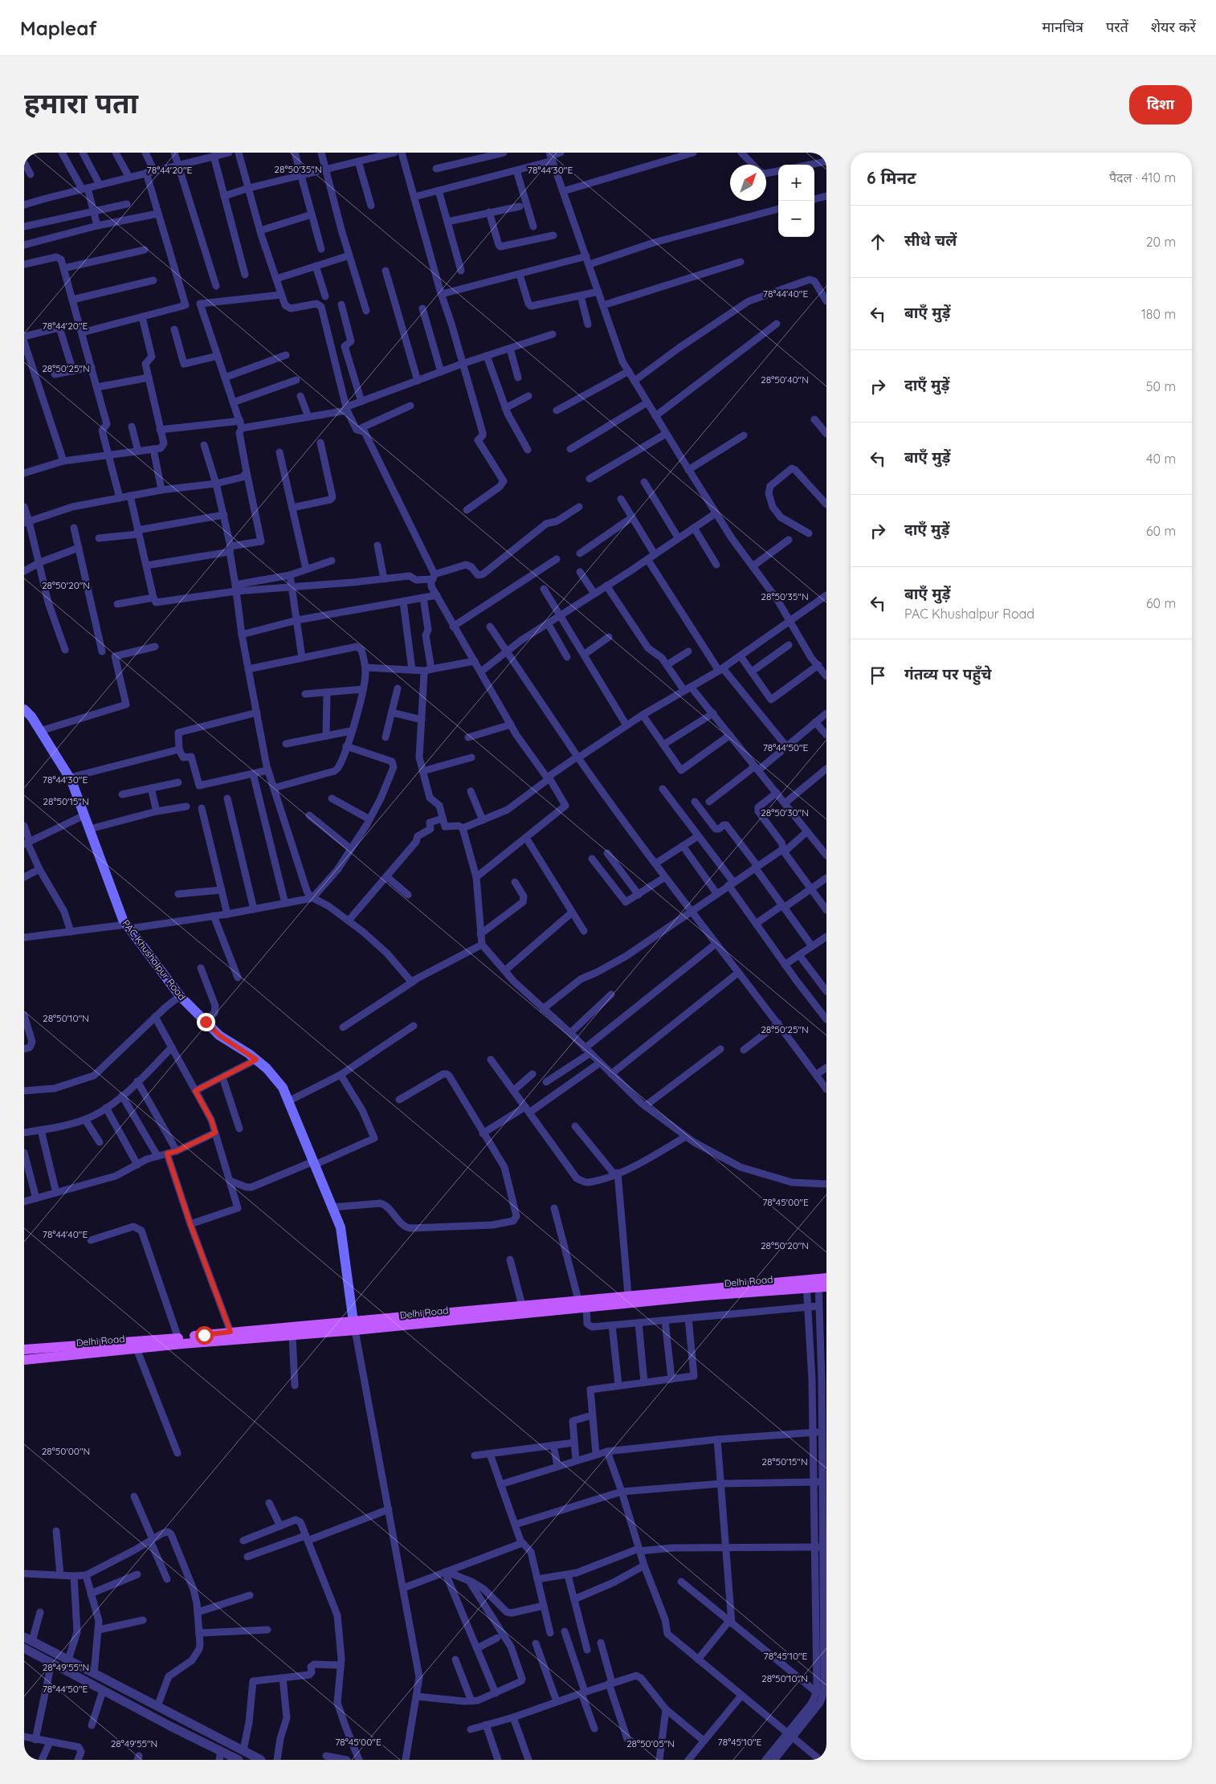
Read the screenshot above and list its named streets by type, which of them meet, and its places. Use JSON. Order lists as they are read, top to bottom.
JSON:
{
  "streets": {
    "main road": ["PAC Khushalpur Road", "Delhi Road"]
  },
  "crossings": [
    ["PAC Khushalpur Road", "Delhi Road"]
  ],
  "north": "top right",
  "page": {
    "header": "Mapleaf",
    "nav": ["मानचित्र", "परतें", "शेयर करें"],
    "title": "हमारा पता",
    "buttons": "दिशा",
    "heading": ["6 मिनट", "पैदल · 410 m"],
    "map_buttons": ["+", "−"],
    "list": [
      ["सीधे चलें", "20 m"],
      ["बाएँ मुड़ें", "180 m"],
      ["दाएँ मुड़ें", "50 m"],
      ["बाएँ मुड़ें", "40 m"],
      ["दाएँ मुड़ें", "60 m"],
      ["बाएँ मुड़ें", "PAC Khushalpur Road", "60 m"],
      "गंतव्य पर पहुँचे"
    ]
  },
  "coordinates": [
    "28°50'35\"N",
    "78°44'20\"E",
    "78°44'30\"E",
    "78°44'40\"E",
    "28°50'25\"N",
    "28°50'40\"N",
    "28°50'20\"N",
    "78°44'50\"E",
    "28°50'15\"N",
    "28°50'30\"N",
    "28°50'10\"N",
    "78°45'00\"E",
    "28°50'00\"N",
    "78°45'10\"E",
    "28°49'55\"N",
    "28°50'05\"N"
  ]
}
